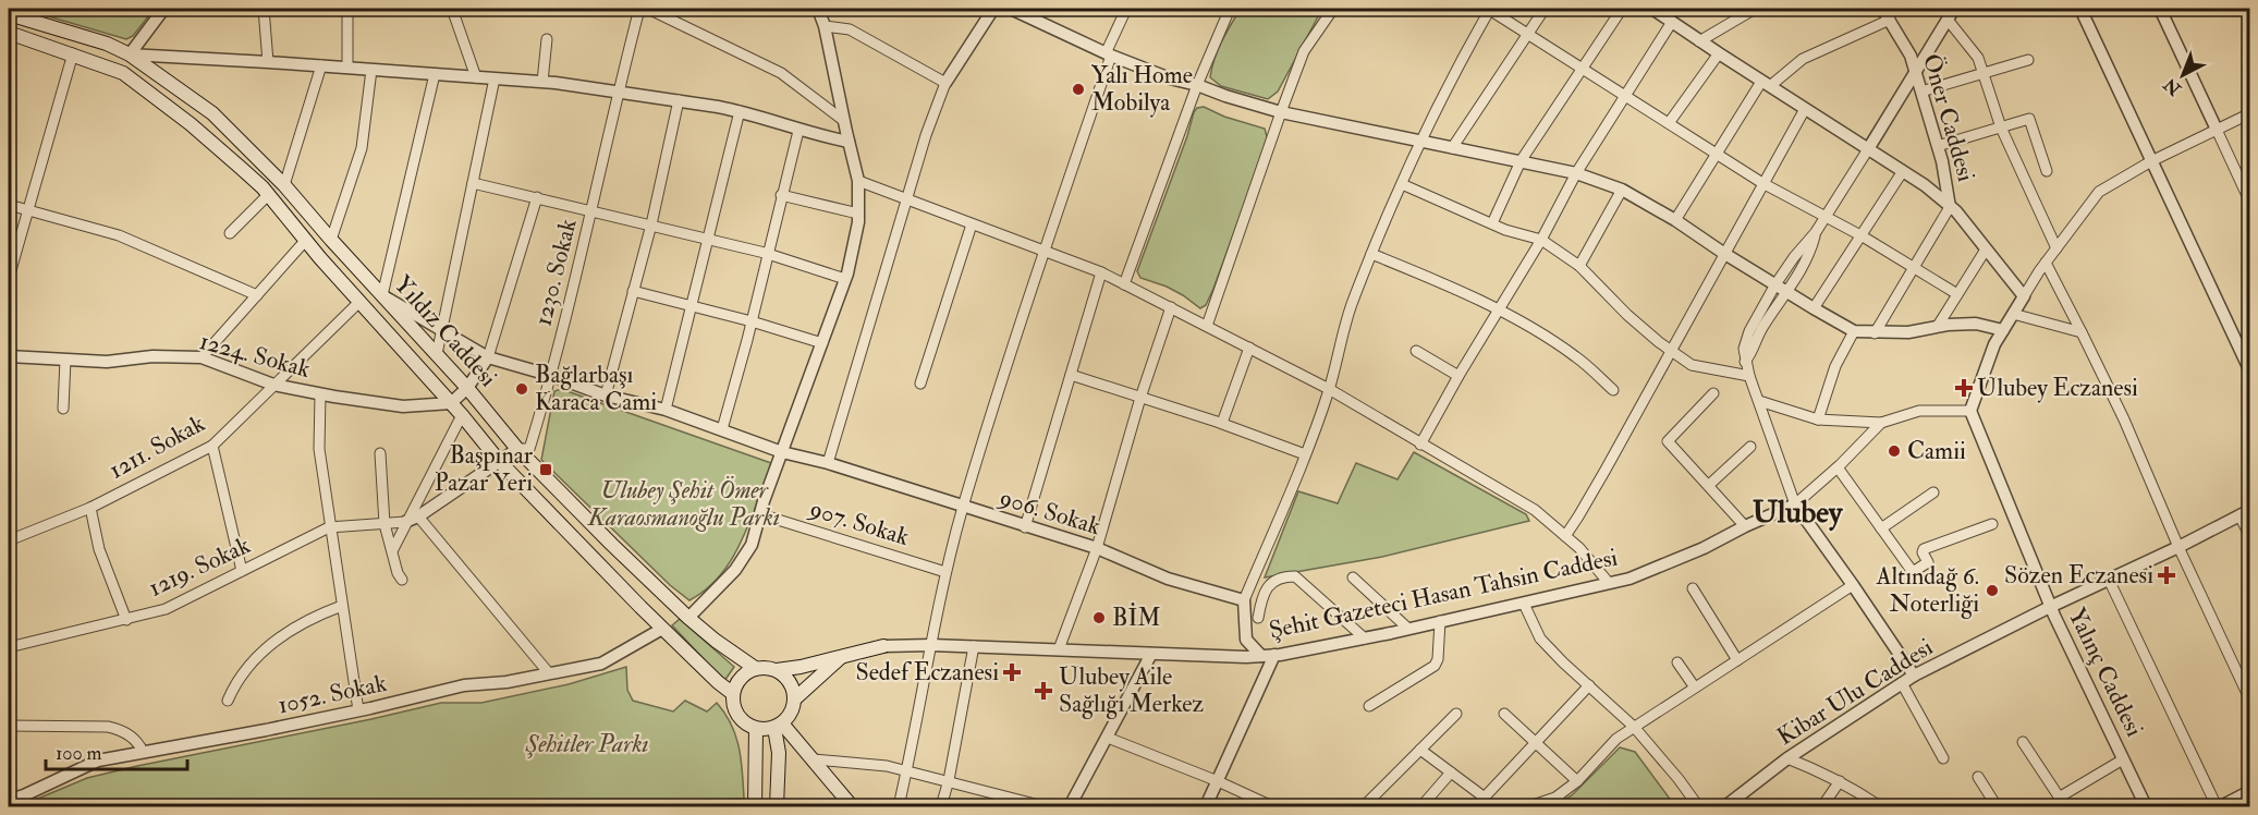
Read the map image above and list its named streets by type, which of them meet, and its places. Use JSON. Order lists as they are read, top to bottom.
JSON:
{
  "streets": {
    "main road": ["Yıldız Caddesi", "Şehit Gazeteci Hasan Tahsin Caddesi"],
    "street": [
      "Öner Caddesi",
      "1230. Sokak",
      "1224. Sokak",
      "1211. Sokak",
      "906. Sokak",
      "907. Sokak",
      "1219. Sokak",
      "Yalınç Caddesi",
      "Kibar Ulu Caddesi",
      "1052. Sokak"
    ]
  },
  "crossings": [
    ["1230. Sokak", "Yıldız Caddesi"],
    ["1230. Sokak", "906. Sokak"],
    ["Yıldız Caddesi", "1224. Sokak"],
    ["Yıldız Caddesi", "1211. Sokak"],
    ["Yıldız Caddesi", "906. Sokak"],
    ["Yıldız Caddesi", "Şehit Gazeteci Hasan Tahsin Caddesi"],
    ["Yıldız Caddesi", "1052. Sokak"],
    ["1224. Sokak", "1211. Sokak"],
    ["Yalınç Caddesi", "Kibar Ulu Caddesi"]
  ],
  "districts": ["Ulubey"],
  "parks": ["Ulubey Şehit Ömer Karaosmanoğlu Parkı", "Şehitler Parkı"],
  "places": {
    "other": [
      "Yalı Home Mobilya",
      "Bağlarbaşı Karaca Cami",
      "Camii",
      "Altındağ 6. Noterliği",
      "BİM"
    ],
    "health": [
      "Ulubey Eczanesi",
      "Sözen Eczanesi",
      "Sedef Eczanesi",
      "Ulubey Aile Sağlığı Merkez"
    ],
    "transit": ["Başpınar Pazar Yeri"]
  },
  "scale_bar": "100 m",
  "north": "bottom left"
}
